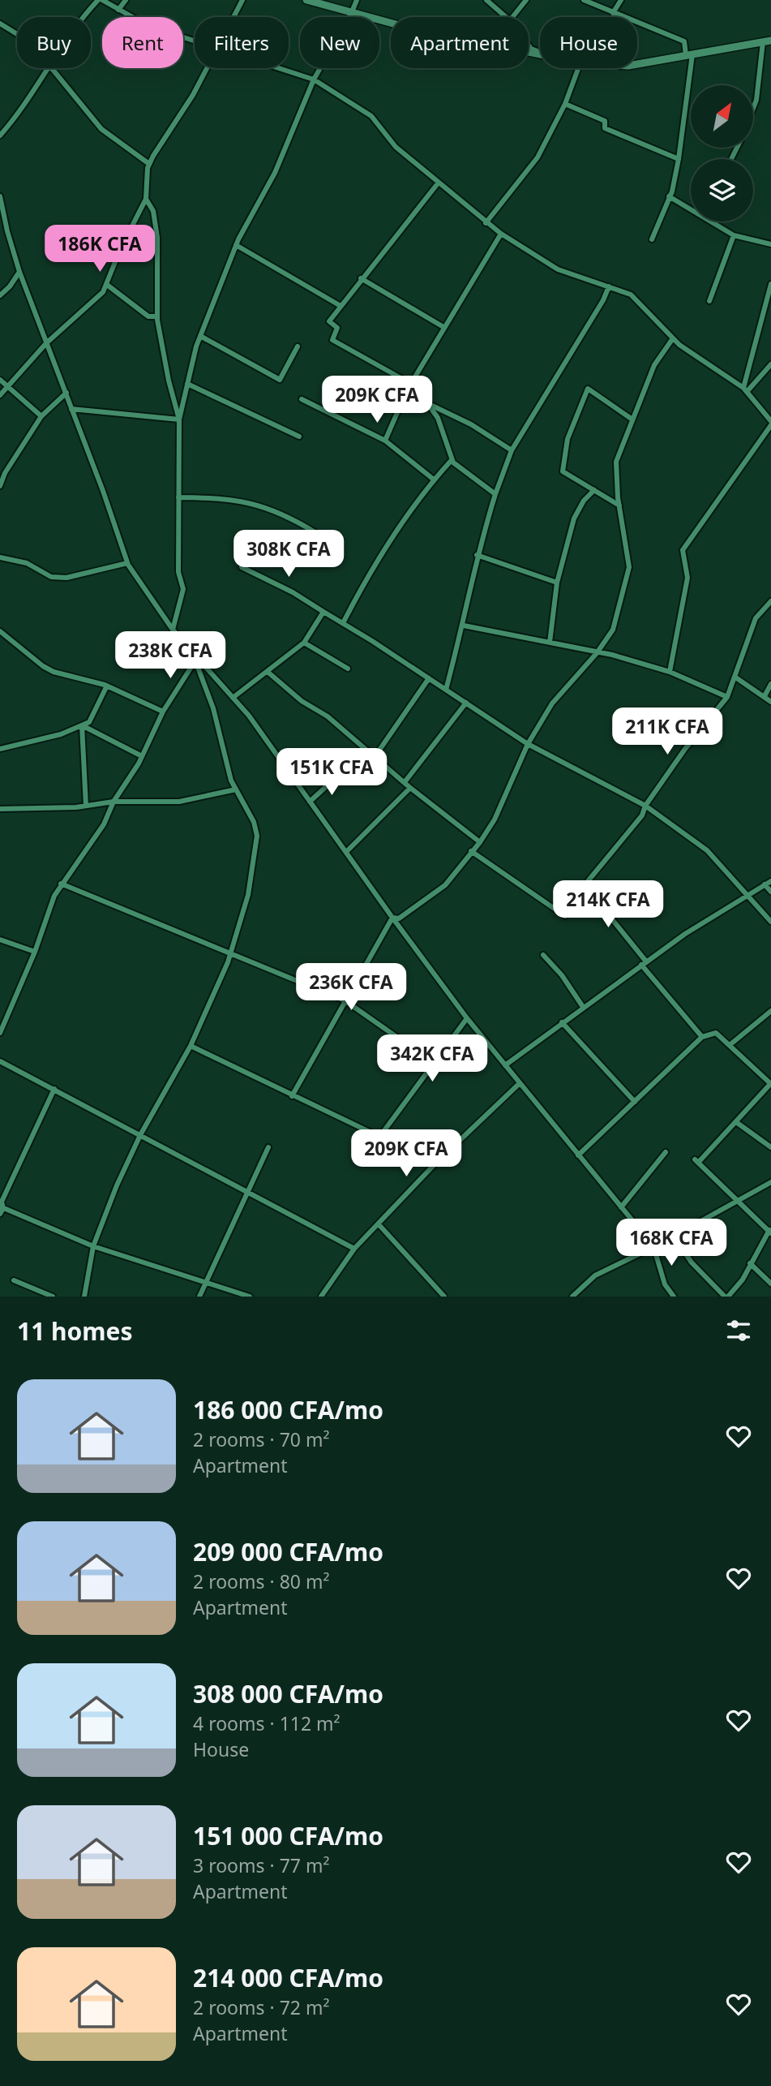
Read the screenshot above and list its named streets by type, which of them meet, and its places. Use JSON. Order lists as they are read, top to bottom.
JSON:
{
  "north": "top right",
  "page": {
    "chip": [
      "Buy",
      "Rent",
      "Filters",
      "New",
      "Apartment",
      "House"
    ],
    "price": [
      "186K CFA",
      "209K CFA",
      "308K CFA",
      "238K CFA",
      "211K CFA",
      "151K CFA",
      "214K CFA",
      "236K CFA",
      "342K CFA",
      "209K CFA",
      "168K CFA"
    ],
    "heading": "11 homes",
    "list": [
      {
        "name": "186 000 CFA/mo",
        "note": "2 rooms · 70 m² · Apartment"
      },
      {
        "name": "209 000 CFA/mo",
        "note": "2 rooms · 80 m² · Apartment"
      },
      {
        "name": "308 000 CFA/mo",
        "note": "4 rooms · 112 m² · House"
      },
      {
        "name": "151 000 CFA/mo",
        "note": "3 rooms · 77 m² · Apartment"
      },
      {
        "name": "214 000 CFA/mo",
        "note": "2 rooms · 72 m² · Apartment"
      }
    ]
  }
}
